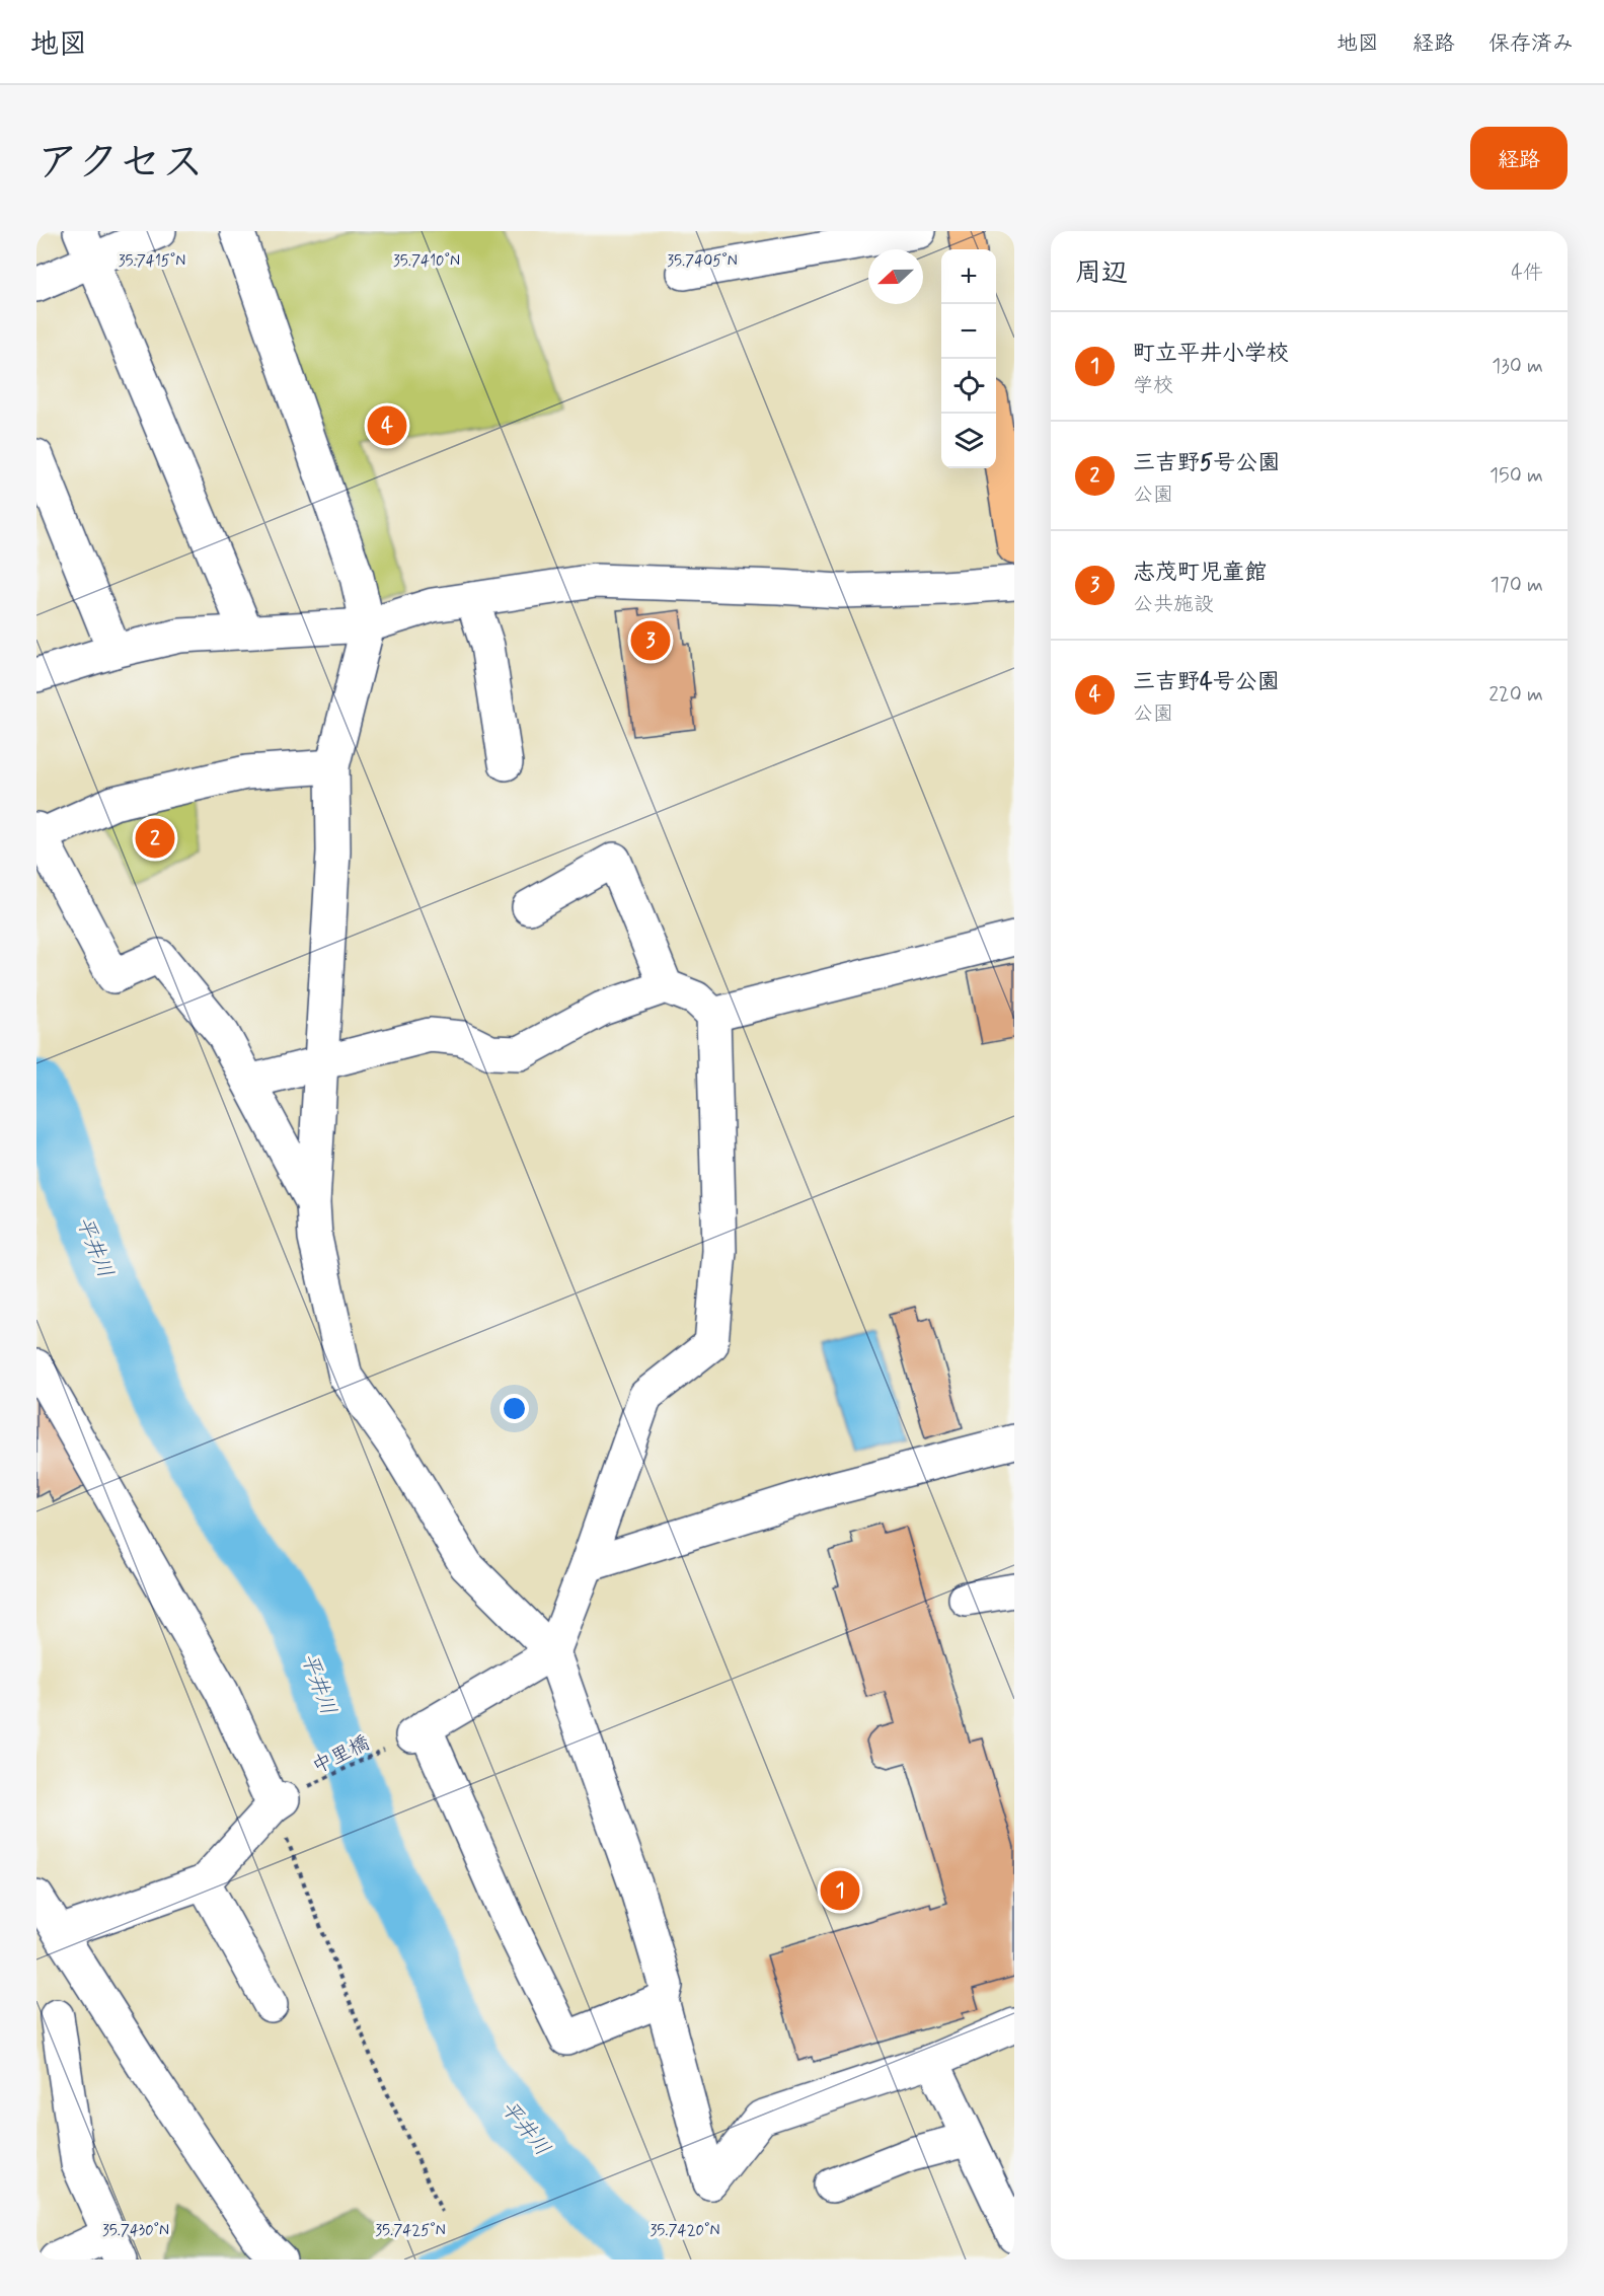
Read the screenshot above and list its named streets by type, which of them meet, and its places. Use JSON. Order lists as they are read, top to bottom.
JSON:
{
  "streets": {
    "path": ["中里橋"]
  },
  "water": ["平井川"],
  "north": "left",
  "page": {
    "header": "地図",
    "nav": ["地図", "経路", "保存済み"],
    "title": "アクセス",
    "buttons": "経路",
    "heading": ["周辺", "4件"],
    "map_buttons": ["+", "−"],
    "list": [
      {
        "mark": "1",
        "name": "町立平井小学校",
        "note": "学校",
        "value": "130 m"
      },
      {
        "mark": "2",
        "name": "三吉野5号公園",
        "note": "公園",
        "value": "150 m"
      },
      {
        "mark": "3",
        "name": "志茂町児童館",
        "note": "公共施設",
        "value": "170 m"
      },
      {
        "mark": "4",
        "name": "三吉野4号公園",
        "note": "公園",
        "value": "220 m"
      }
    ],
    "pins": [
      "4",
      "3",
      "2",
      "1"
    ]
  },
  "coordinates": [
    "35.7415°N",
    "35.7410°N",
    "35.7405°N",
    "35.7430°N",
    "35.7425°N",
    "35.7420°N"
  ]
}
